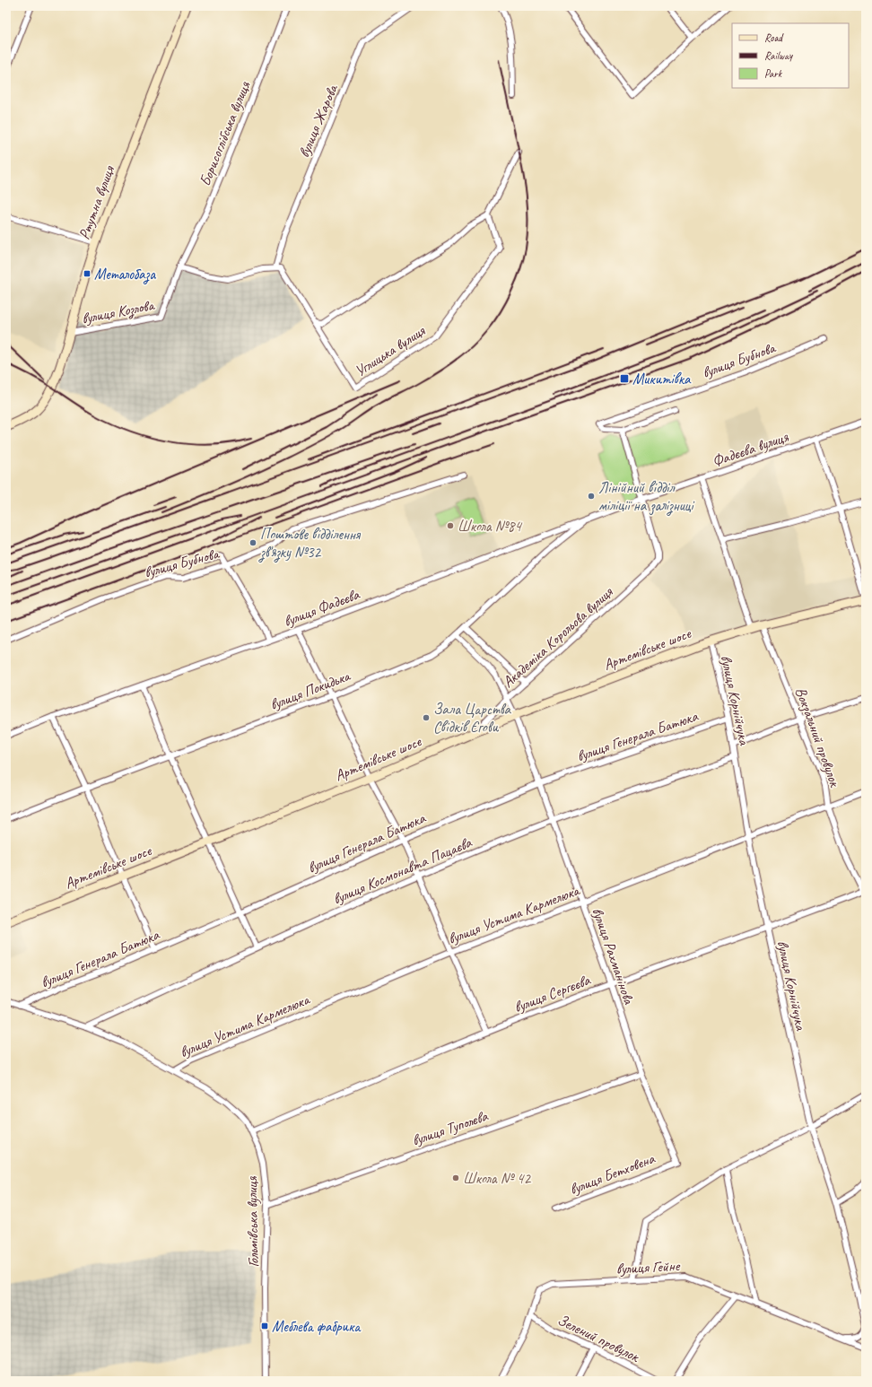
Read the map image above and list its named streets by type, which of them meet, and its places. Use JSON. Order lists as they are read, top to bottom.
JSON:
{
  "streets": {
    "main road": ["Ртутна вулиця", "Артемівське шосе"],
    "street": [
      "вулиця Жарова",
      "Борисоглібська вулиця",
      "вулиця Козлова",
      "Углицька вулиця",
      "вулиця Бубнова",
      "Фадєєва вулиця",
      "вулиця Фадєєва",
      "Академіка Корольова вулиця",
      "вулиця Покидька",
      "вулиця Корнійчука",
      "вулиця Генерала Батюка",
      "Вокзальний провулок",
      "вулиця Космонавта Пацаєва",
      "вулиця Устима Кармелюка",
      "вулиця Рахманінова",
      "вулиця Сергєєва",
      "вулиця Туполєва",
      "вулиця Бетховена",
      "Гольмівська вулиця",
      "вулиця Гейне",
      "Зелений провулок"
    ]
  },
  "crossings": [
    ["вулиця Жарова", "Углицька вулиця"],
    ["Борисоглібська вулиця", "вулиця Козлова"],
    ["Ртутна вулиця", "вулиця Козлова"],
    ["Фадєєва вулиця", "вулиця Фадєєва"],
    ["Фадєєва вулиця", "Академіка Корольова вулиця"],
    ["вулиця Фадєєва", "Академіка Корольова вулиця"],
    ["вулиця Фадєєва", "вулиця Покидька"],
    ["Академіка Корольова вулиця", "Артемівське шосе"],
    ["Академіка Корольова вулиця", "вулиця Рахманінова"],
    ["Артемівське шосе", "вулиця Корнійчука"],
    ["Артемівське шосе", "Вокзальний провулок"],
    ["Артемівське шосе", "вулиця Рахманінова"],
    ["вулиця Покидька", "вулиця Рахманінова"],
    ["вулиця Корнійчука", "вулиця Генерала Батюка"],
    ["вулиця Корнійчука", "вулиця Космонавта Пацаєва"],
    ["вулиця Корнійчука", "вулиця Устима Кармелюка"],
    ["вулиця Корнійчука", "вулиця Сергєєва"],
    ["вулиця Генерала Батюка", "вулиця Рахманінова"],
    ["вулиця Генерала Батюка", "Гольмівська вулиця"],
    ["Вокзальний провулок", "вулиця Устима Кармелюка"],
    ["Вокзальний провулок", "вулиця Сергєєва"],
    ["вулиця Космонавта Пацаєва", "вулиця Рахманінова"],
    ["вулиця Космонавта Пацаєва", "Гольмівська вулиця"],
    ["вулиця Устима Кармелюка", "вулиця Рахманінова"],
    ["вулиця Устима Кармелюка", "Гольмівська вулиця"],
    ["вулиця Рахманінова", "вулиця Сергєєва"],
    ["вулиця Рахманінова", "вулиця Туполєва"],
    ["вулиця Рахманінова", "вулиця Бетховена"],
    ["вулиця Сергєєва", "Гольмівська вулиця"],
    ["вулиця Туполєва", "Гольмівська вулиця"],
    ["вулиця Гейне", "Зелений провулок"]
  ],
  "places": {
    "transit": ["Металобаза", "Микитівка", "Меблева фабрика"],
    "other": [
      "Лінійний відділ міліції на залізниці",
      "Школа №84",
      "Поштове відділення зв'язку №32",
      "Зала Царства Свідків Єгови",
      "Школа № 42"
    ]
  },
  "legend": ["Road", "Railway", "Park"]
}
